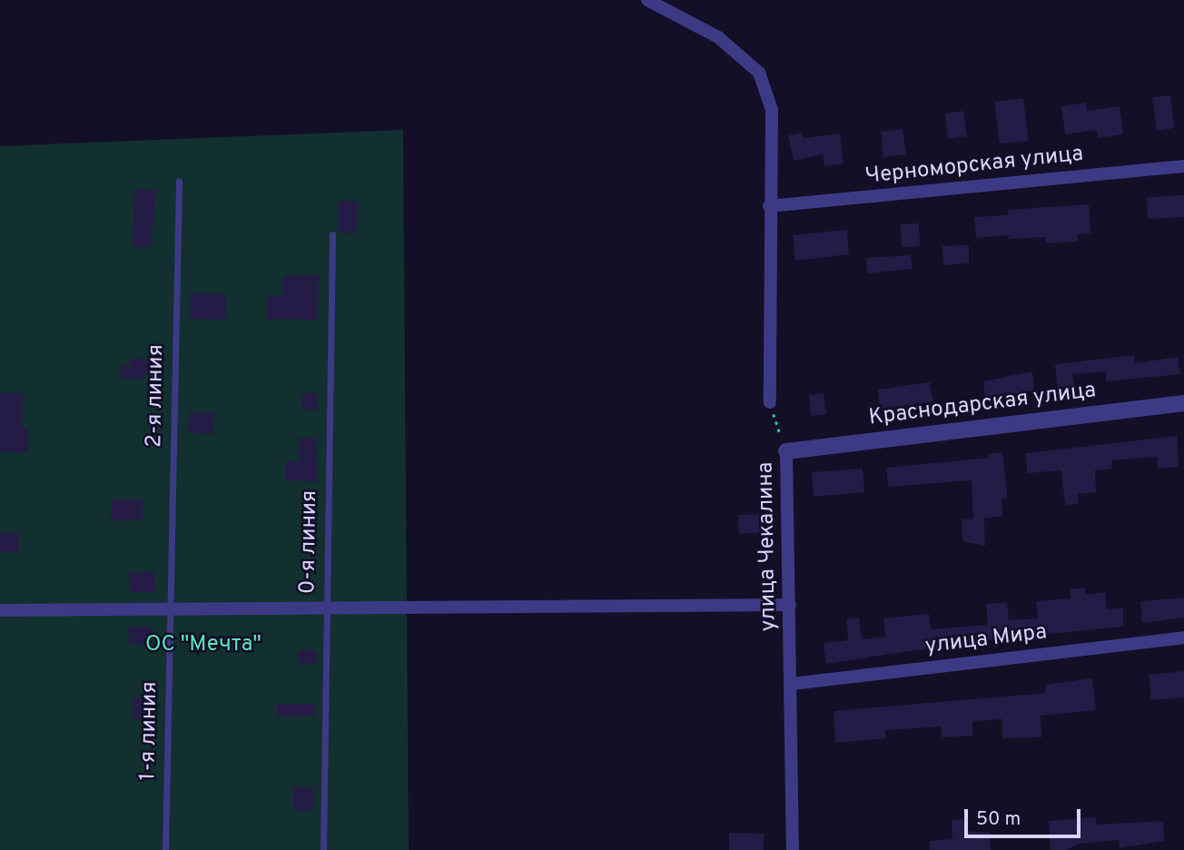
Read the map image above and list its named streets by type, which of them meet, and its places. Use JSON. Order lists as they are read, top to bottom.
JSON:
{
  "streets": {
    "street": [
      "Черноморская улица",
      "Краснодарская улица",
      "улица Чекалина",
      "улица Мира"
    ],
    "lane": ["2-я линия", "0-я линия", "1-я линия"]
  },
  "crossings": [
    ["2-я линия", "1-я линия"],
    ["Краснодарская улица", "улица Чекалина"],
    ["улица Чекалина", "улица Мира"]
  ],
  "parks": ["ОС \"Мечта\""],
  "scale_bar": "50 m"
}
